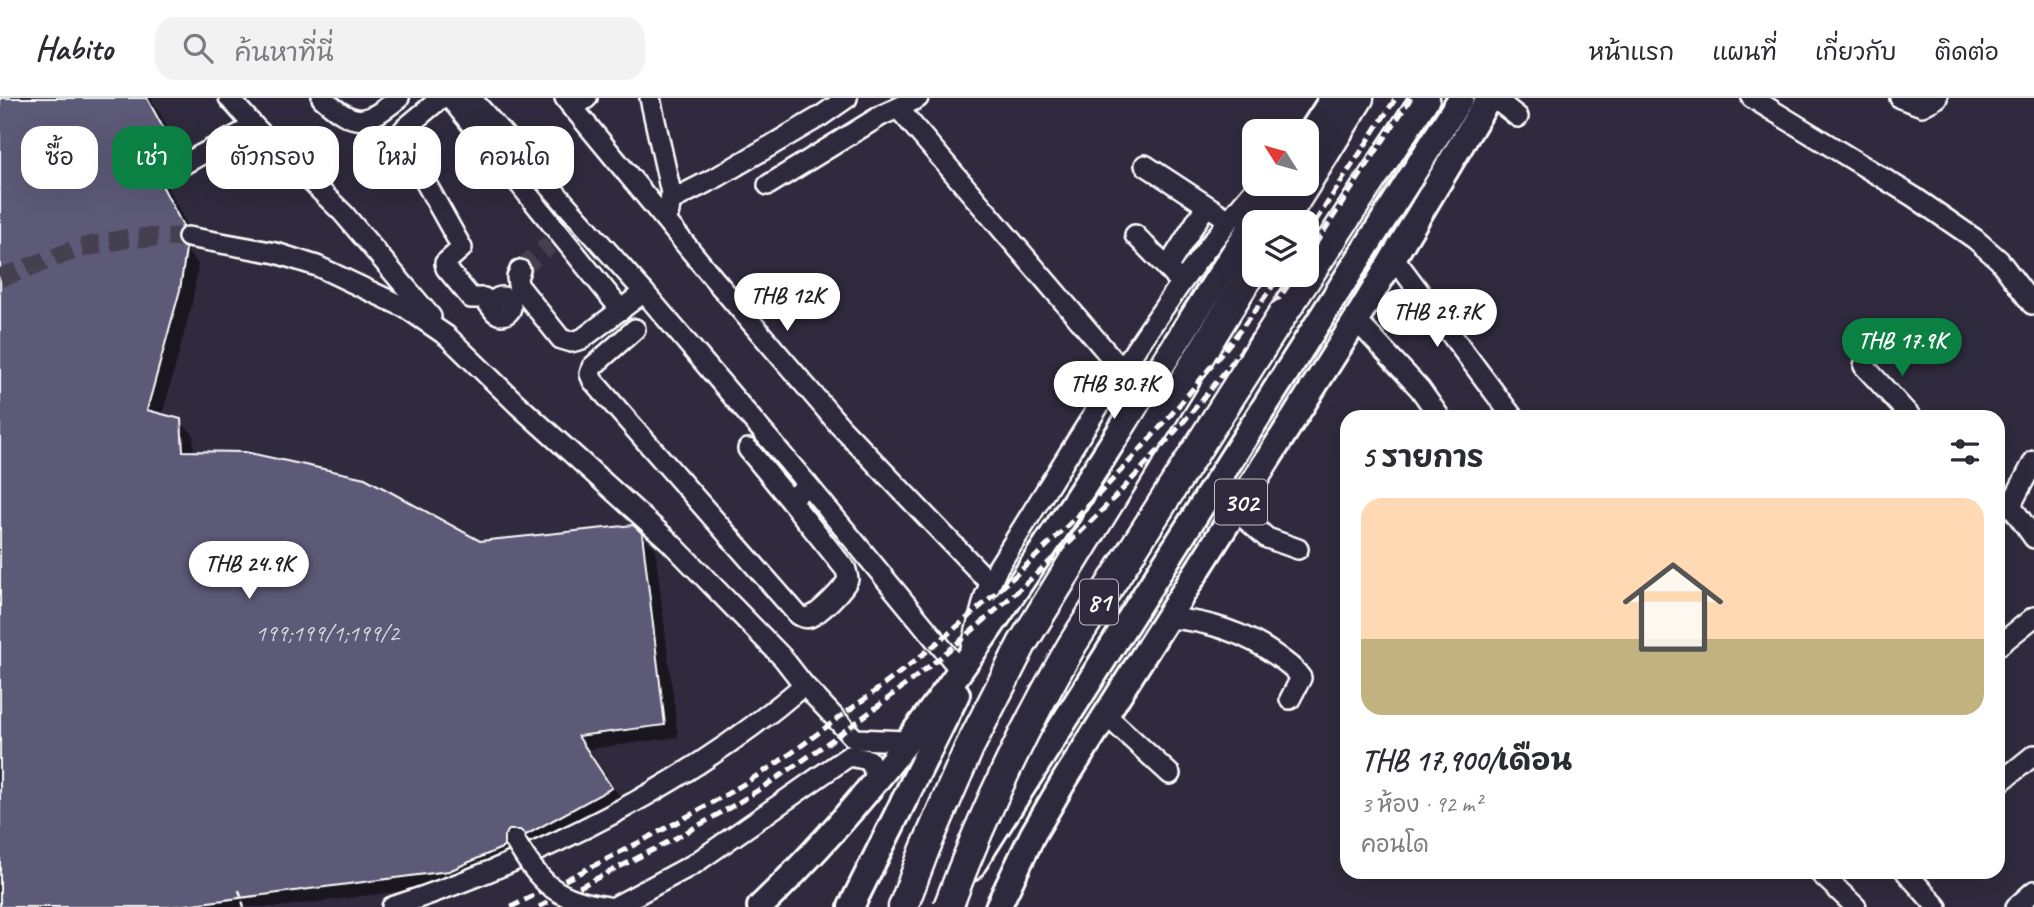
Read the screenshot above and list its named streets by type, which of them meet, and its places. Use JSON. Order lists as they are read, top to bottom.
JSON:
{
  "streets": {
    "highway": ["81"],
    "main road": ["302"]
  },
  "house_numbers": ["199;199/1;199/2"],
  "north": "top left",
  "page": {
    "header": "Habito",
    "search": "ค้นหาที่นี่",
    "nav": [
      "หน้าแรก",
      "แผนที่",
      "เกี่ยวกับ",
      "ติดต่อ"
    ],
    "chip": [
      "ซื้อ",
      "เช่า",
      "ตัวกรอง",
      "ใหม่",
      "คอนโด"
    ],
    "price": [
      "THB 12K",
      "THB 29.7K",
      "THB 17.9K",
      "THB 30.7K",
      "THB 24.9K"
    ],
    "heading": "5 รายการ",
    "list": [
      {
        "name": "THB 17,900/เดือน",
        "note": "3 ห้อง · 92 m² · คอนโด"
      }
    ]
  }
}
